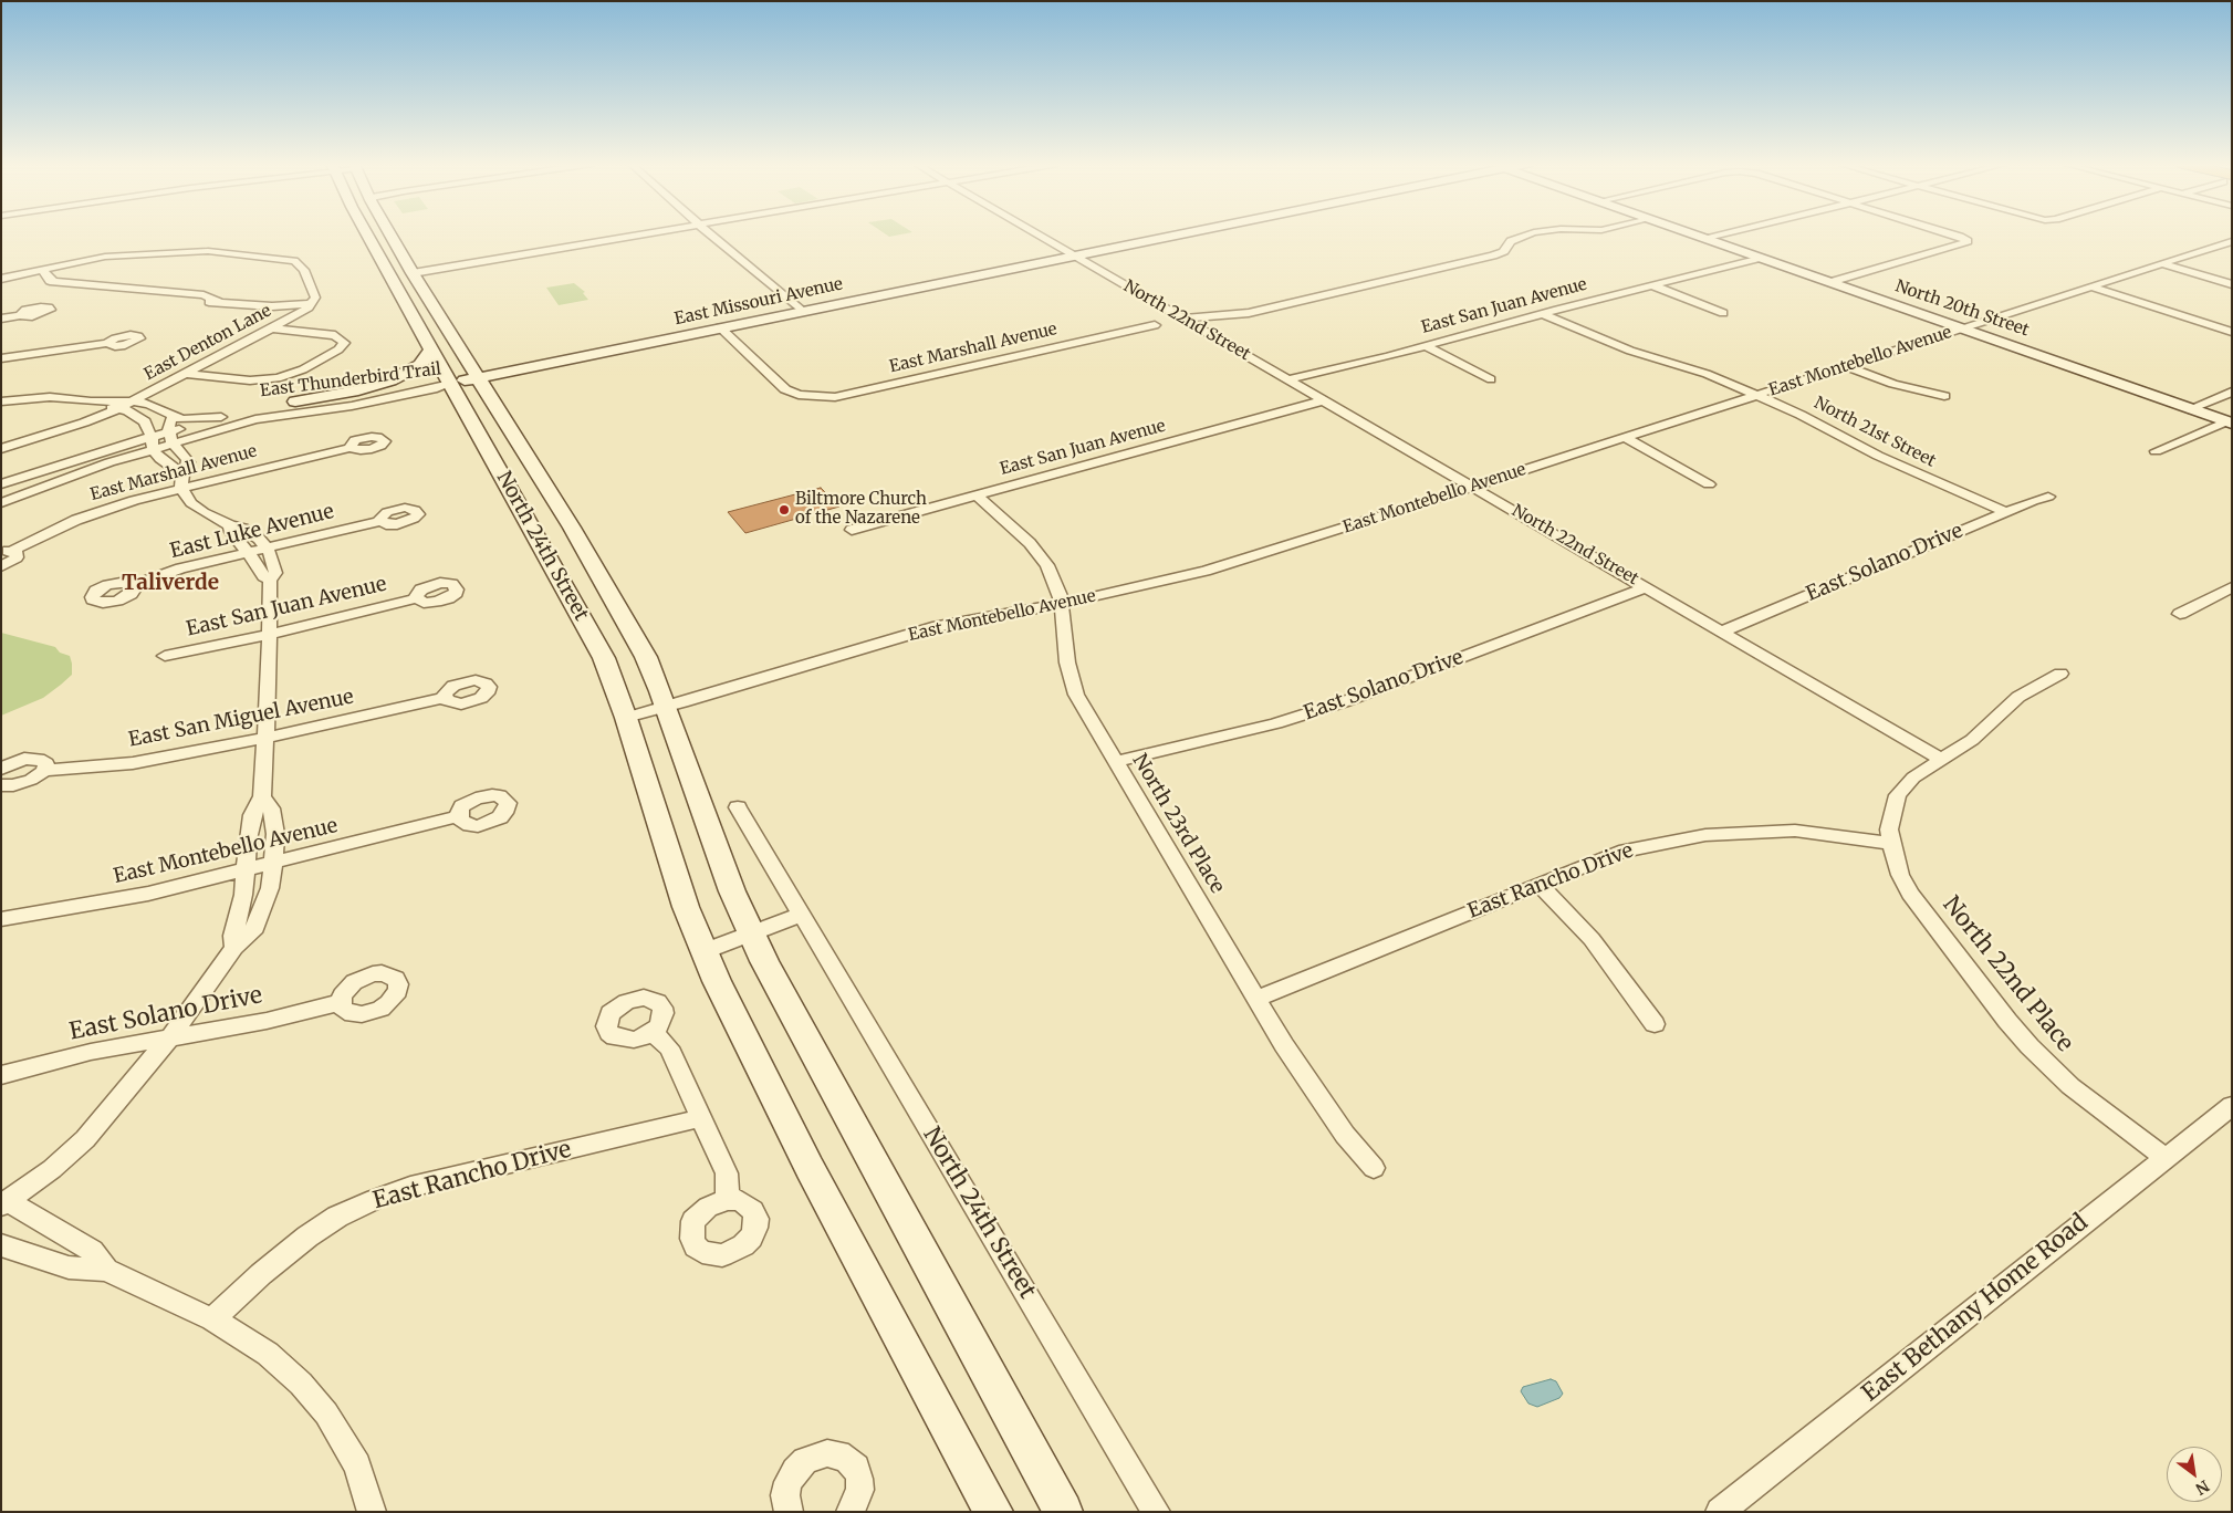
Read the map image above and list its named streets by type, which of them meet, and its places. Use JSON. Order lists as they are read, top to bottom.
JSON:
{
  "streets": {
    "main road": ["East Missouri Avenue", "North 20th Street", "North 24th Street"],
    "street": [
      "East San Juan Avenue",
      "North 22nd Street",
      "East Denton Lane",
      "East Marshall Avenue",
      "East Montebello Avenue",
      "East Thunderbird Trail",
      "North 21st Street",
      "East Luke Avenue",
      "East Solano Drive",
      "East San Miguel Avenue",
      "North 23rd Place",
      "East Rancho Drive",
      "North 22nd Place",
      "East Bethany Home Road"
    ]
  },
  "crossings": [
    ["East Missouri Avenue", "North 22nd Street"],
    ["East Missouri Avenue", "East Marshall Avenue"],
    ["East Missouri Avenue", "East Thunderbird Trail"],
    ["East Missouri Avenue", "North 24th Street"],
    ["East San Juan Avenue", "North 20th Street"],
    ["East San Juan Avenue", "North 22nd Street"],
    ["East San Juan Avenue", "North 21st Street"],
    ["East San Juan Avenue", "North 23rd Place"],
    ["North 20th Street", "East Montebello Avenue"],
    ["North 22nd Street", "East Montebello Avenue"],
    ["North 22nd Street", "East Solano Drive"],
    ["East Montebello Avenue", "North 21st Street"],
    ["East Montebello Avenue", "North 24th Street"],
    ["East Montebello Avenue", "North 23rd Place"],
    ["East Thunderbird Trail", "North 24th Street"],
    ["North 21st Street", "East Solano Drive"],
    ["East Solano Drive", "North 23rd Place"],
    ["North 23rd Place", "East Rancho Drive"],
    ["East Rancho Drive", "North 22nd Place"],
    ["North 22nd Place", "East Bethany Home Road"]
  ],
  "districts": ["Taliverde"],
  "places": ["Biltmore Church of the Nazarene"],
  "north": "bottom right"
}
